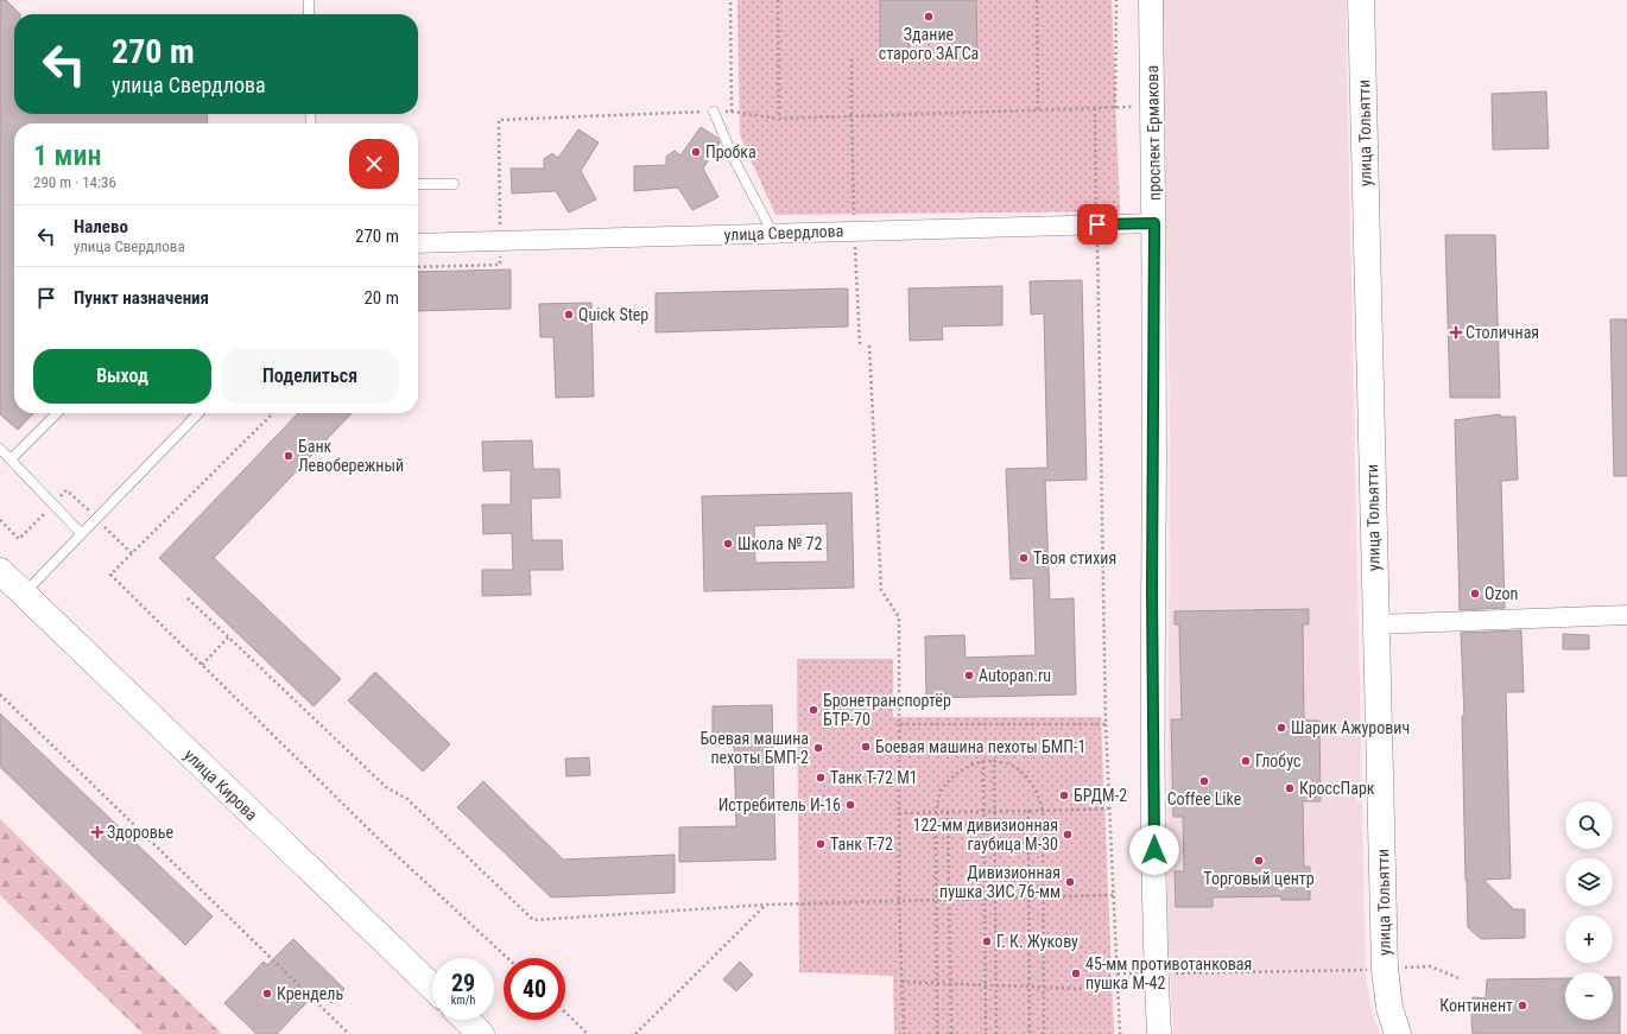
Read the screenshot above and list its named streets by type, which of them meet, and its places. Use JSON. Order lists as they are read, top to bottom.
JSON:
{
  "streets": {
    "main road": ["улица Тольятти", "улица Кирова"],
    "street": ["проспект Ермакова", "улица Свердлова"]
  },
  "crossings": [
    ["проспект Ермакова", "улица Свердлова"]
  ],
  "places": {
    "other": [
      "Здание старого ЗАГСа",
      "Пробка",
      "Quick Step",
      "Банк Левобережный",
      "Школа № 72",
      "Твоя стихия",
      "Ozon",
      "Autopan.ru",
      "Бронетранспортёр БТР-70",
      "Шарик Ажурович",
      "Боевая машина пехоты БМП-1",
      "Боевая машина пехоты БМП-2",
      "Глобус",
      "Танк Т-72 М1",
      "Coffee Like",
      "КроссПарк",
      "БРДМ-2",
      "Истребитель И-16",
      "122-мм дивизионная гаубица М-30",
      "Танк Т-72",
      "Торговый центр",
      "Дивизионная пушка ЗИС 76-мм",
      "Г. К. Жукову",
      "45-мм противотанковая пушка М-42",
      "Крендель",
      "Континент"
    ],
    "health": ["Столичная", "Здоровье"]
  },
  "page": {
    "turn": ["270 m", "улица Свердлова"],
    "heading": ["1 мин", "290 m · 14:36"],
    "list": [
      {
        "name": "Налево",
        "note": "улица Свердлова",
        "value": "270 m"
      },
      {
        "name": "Пункт назначения",
        "value": "20 m"
      }
    ],
    "buttons": ["Выход", "Поделиться"],
    "map_buttons": ["+", "−"],
    "speed": "29 km/h",
    "limit": "40"
  }
}
